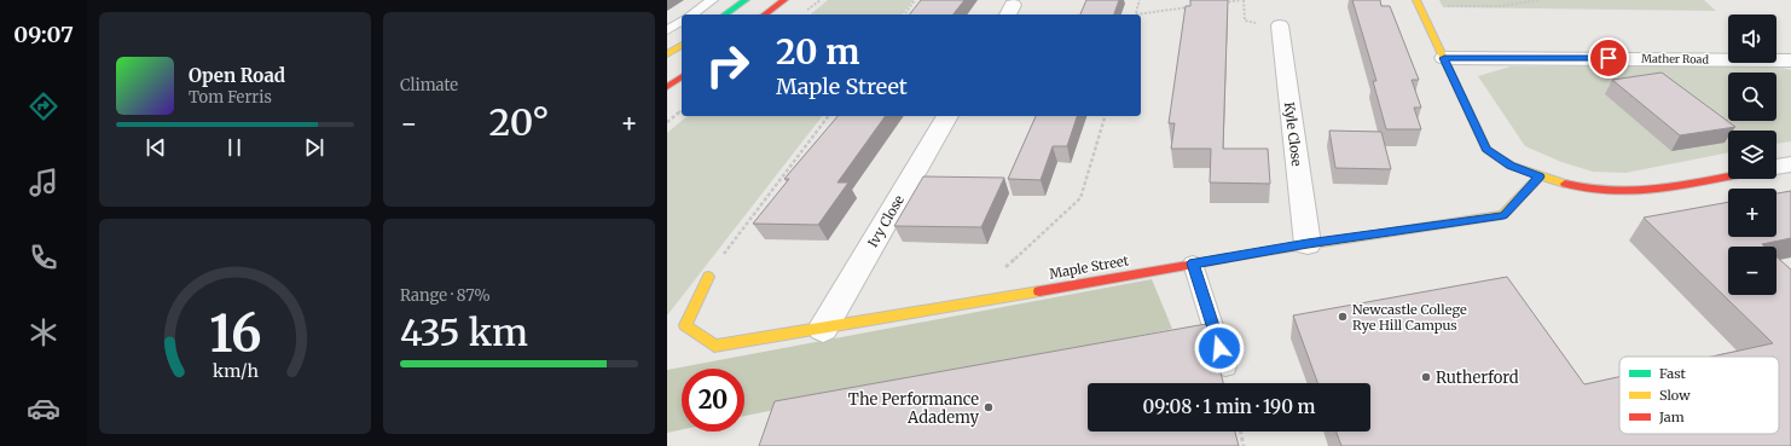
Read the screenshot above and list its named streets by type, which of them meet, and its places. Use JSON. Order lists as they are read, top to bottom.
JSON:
{
  "streets": {
    "street": [
      "Mather Road",
      "Kyle Close",
      "Ivy Close",
      "Maple Street"
    ]
  },
  "crossings": [
    ["Kyle Close", "Maple Street"],
    ["Ivy Close", "Maple Street"]
  ],
  "places": ["Newcastle College Rye Hill Campus", "Rutherford", "The Performance Adademy"],
  "legend": ["Fast", "Slow", "Jam"],
  "page": {
    "tabs": "09:07",
    "tile": [
      "Climate",
      ["Range · 87%", "435 km"]
    ],
    "map_buttons": ["+", "−"],
    "turn": ["20 m", "Maple Street"],
    "song": ["Open Road", "Tom Ferris"],
    "heat": ["−", "20°", "+"],
    "limit": "20",
    "trip": "09:08 · 1 min · 190 m",
    "gauge": ["16", "km/h"]
  }
}
